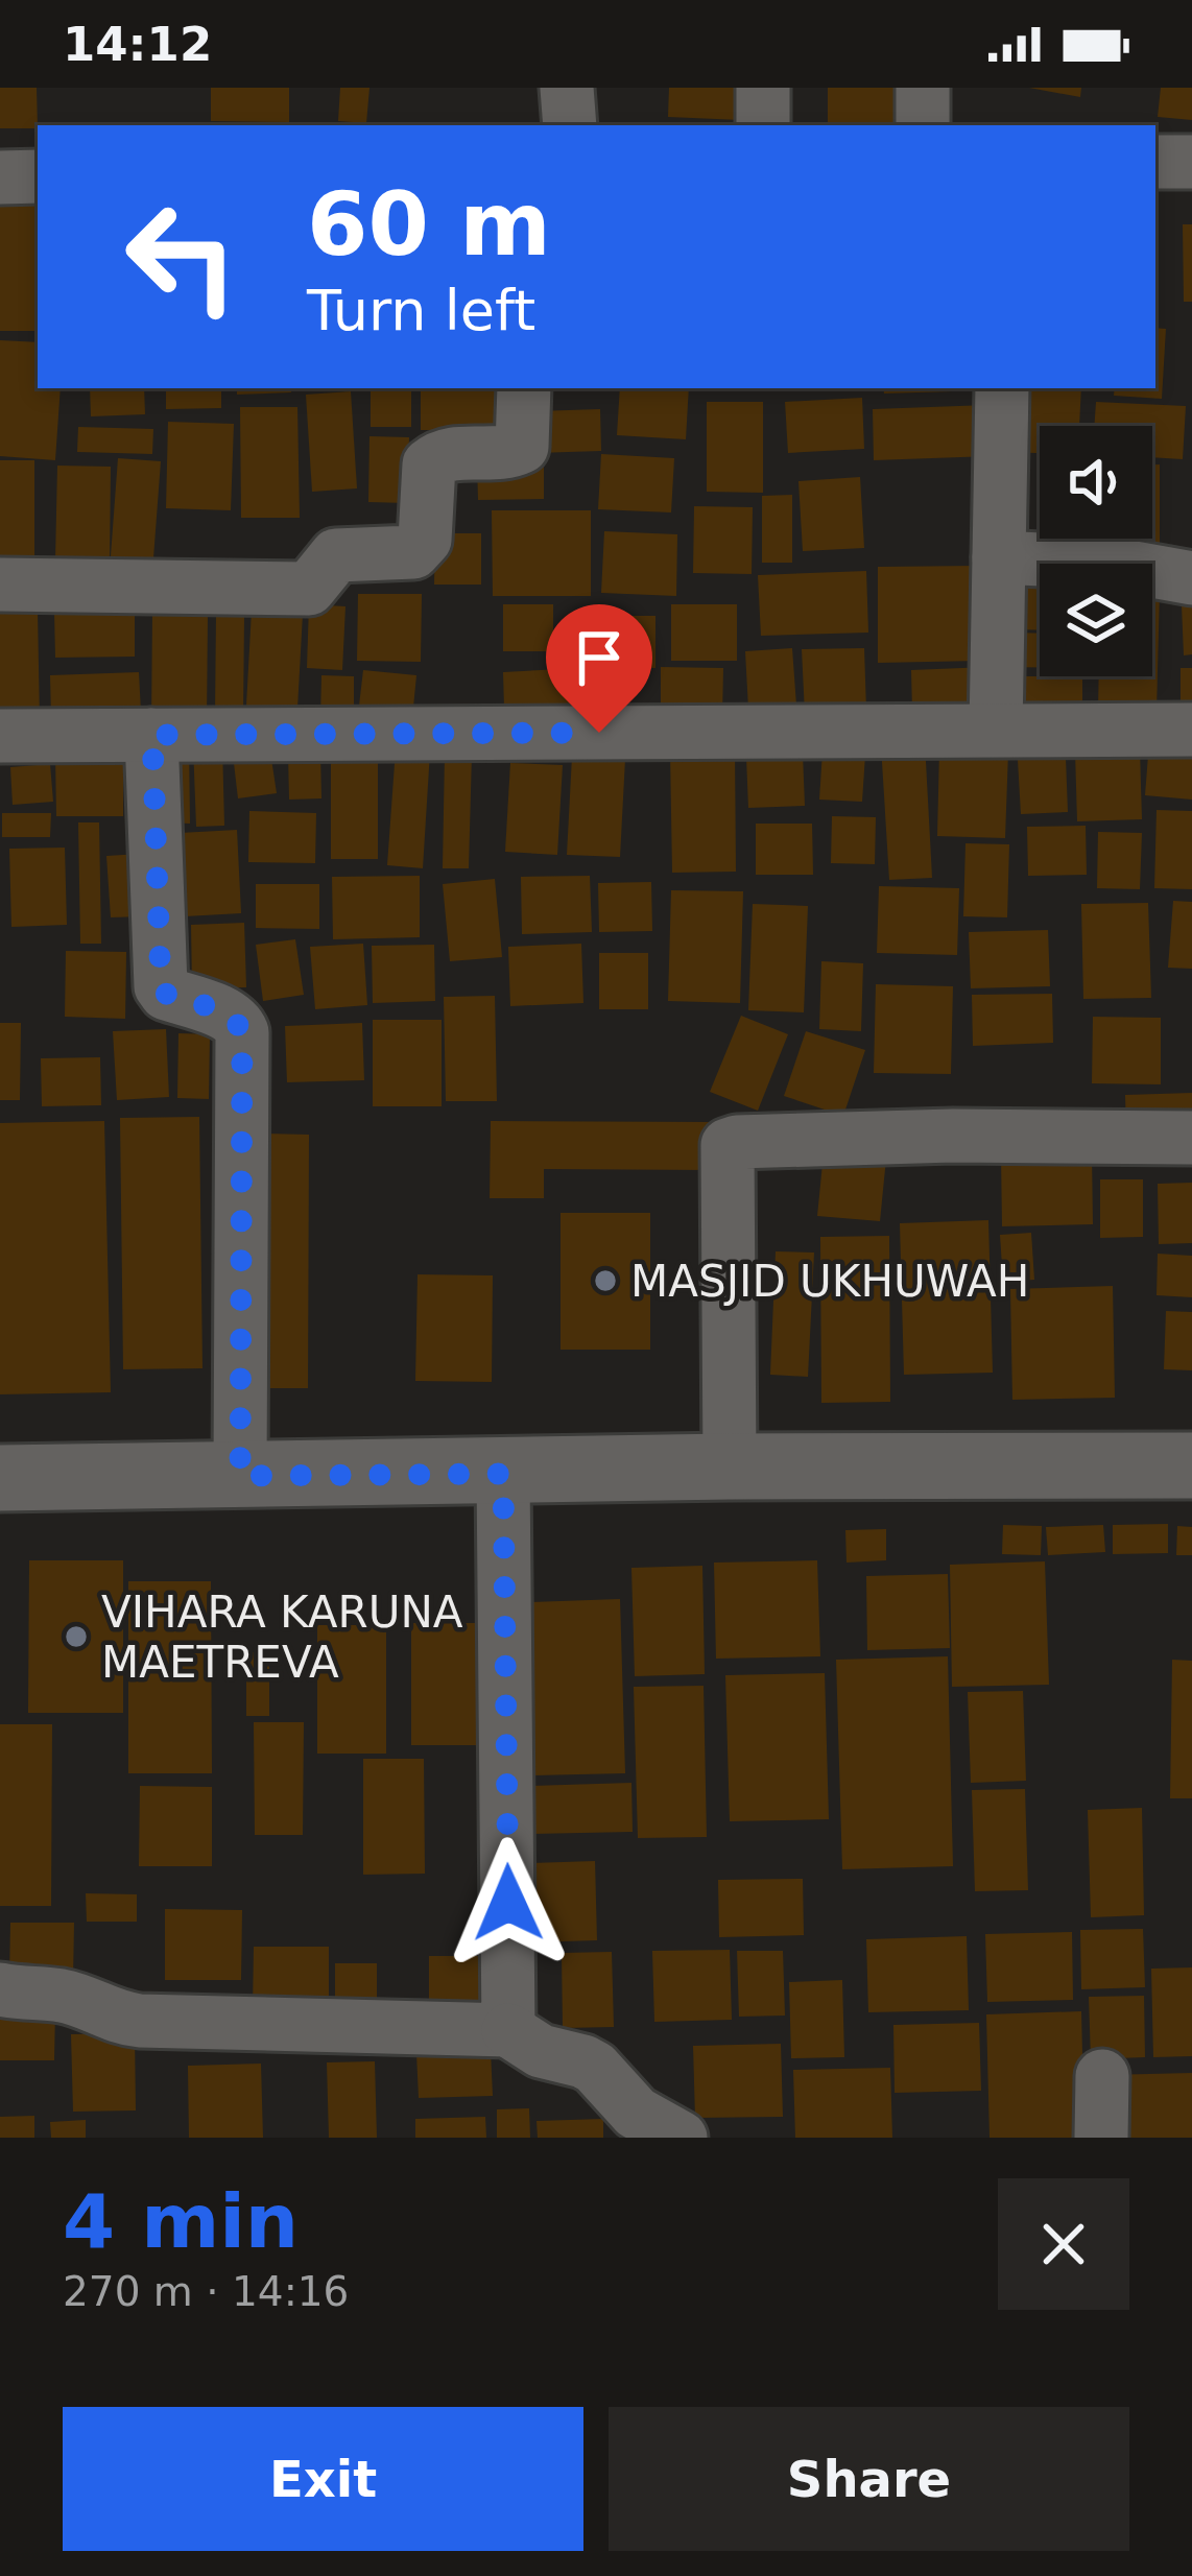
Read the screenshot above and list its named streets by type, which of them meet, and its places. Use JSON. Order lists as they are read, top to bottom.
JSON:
{
  "places": ["MASJID UKHUWAH", "VIHARA KARUNA MAETREVA"],
  "page": {
    "status": "14:12",
    "turn": ["60 m", "Turn left"],
    "heading": ["4 min", "270 m · 14:16"],
    "buttons": ["Exit", "Share"]
  }
}
